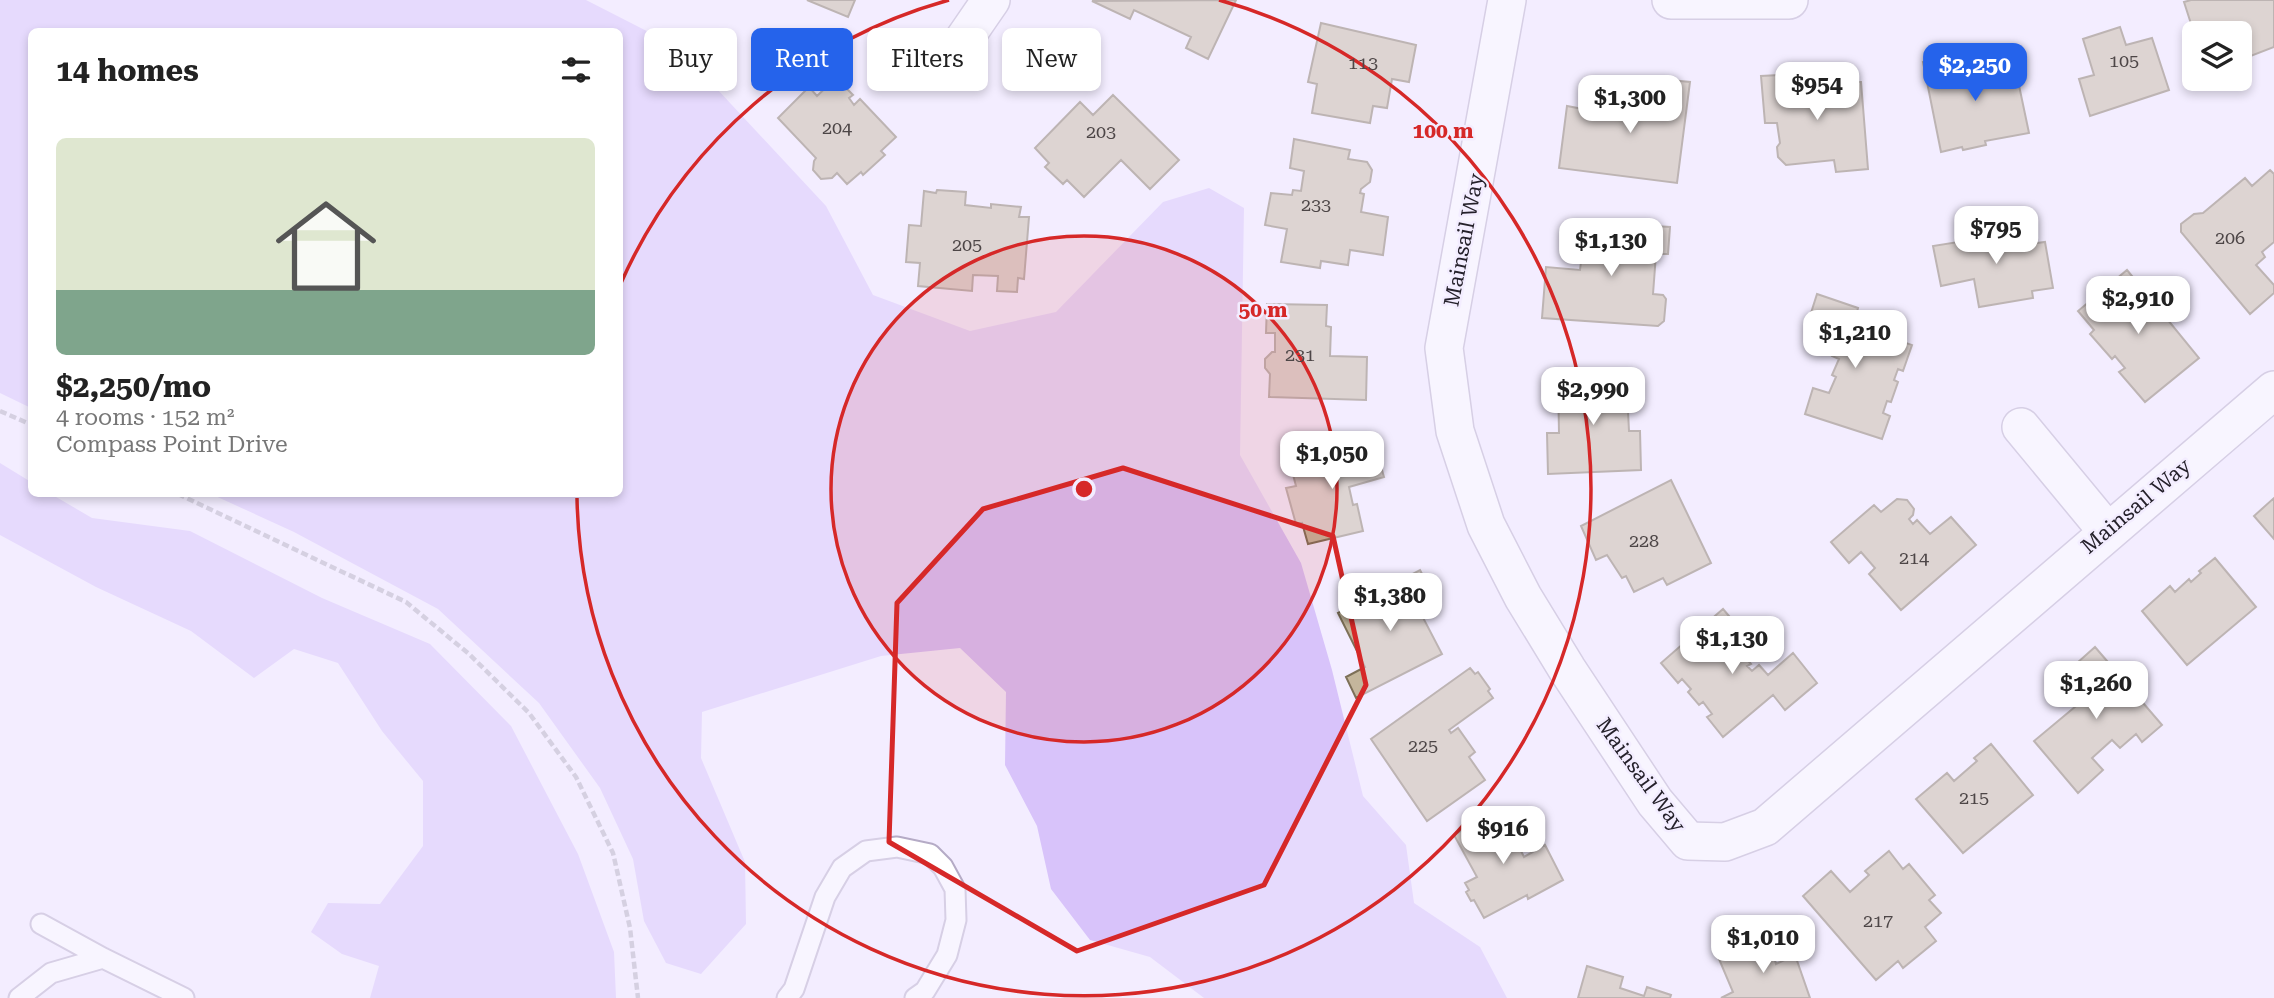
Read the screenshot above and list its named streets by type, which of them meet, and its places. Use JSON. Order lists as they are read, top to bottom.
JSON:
{
  "streets": {
    "street": ["Mainsail Way"]
  },
  "house_numbers": [
    "105",
    "113",
    "204",
    "203",
    "233",
    "206",
    "205",
    "231",
    "228",
    "214",
    "225",
    "215",
    "217"
  ],
  "page": {
    "chip": [
      "Buy",
      "Rent",
      "Filters",
      "New"
    ],
    "heading": "14 homes",
    "price": [
      "$2,250",
      "$954",
      "$1,300",
      "$795",
      "$1,130",
      "$2,910",
      "$1,210",
      "$2,990",
      "$1,050",
      "$1,380",
      "$1,130",
      "$1,260",
      "$916",
      "$1,010"
    ],
    "list": [
      {
        "name": "$2,250/mo",
        "note": "4 rooms · 152 m² · Compass Point Drive"
      }
    ]
  },
  "rings": ["100 m", "50 m"]
}
